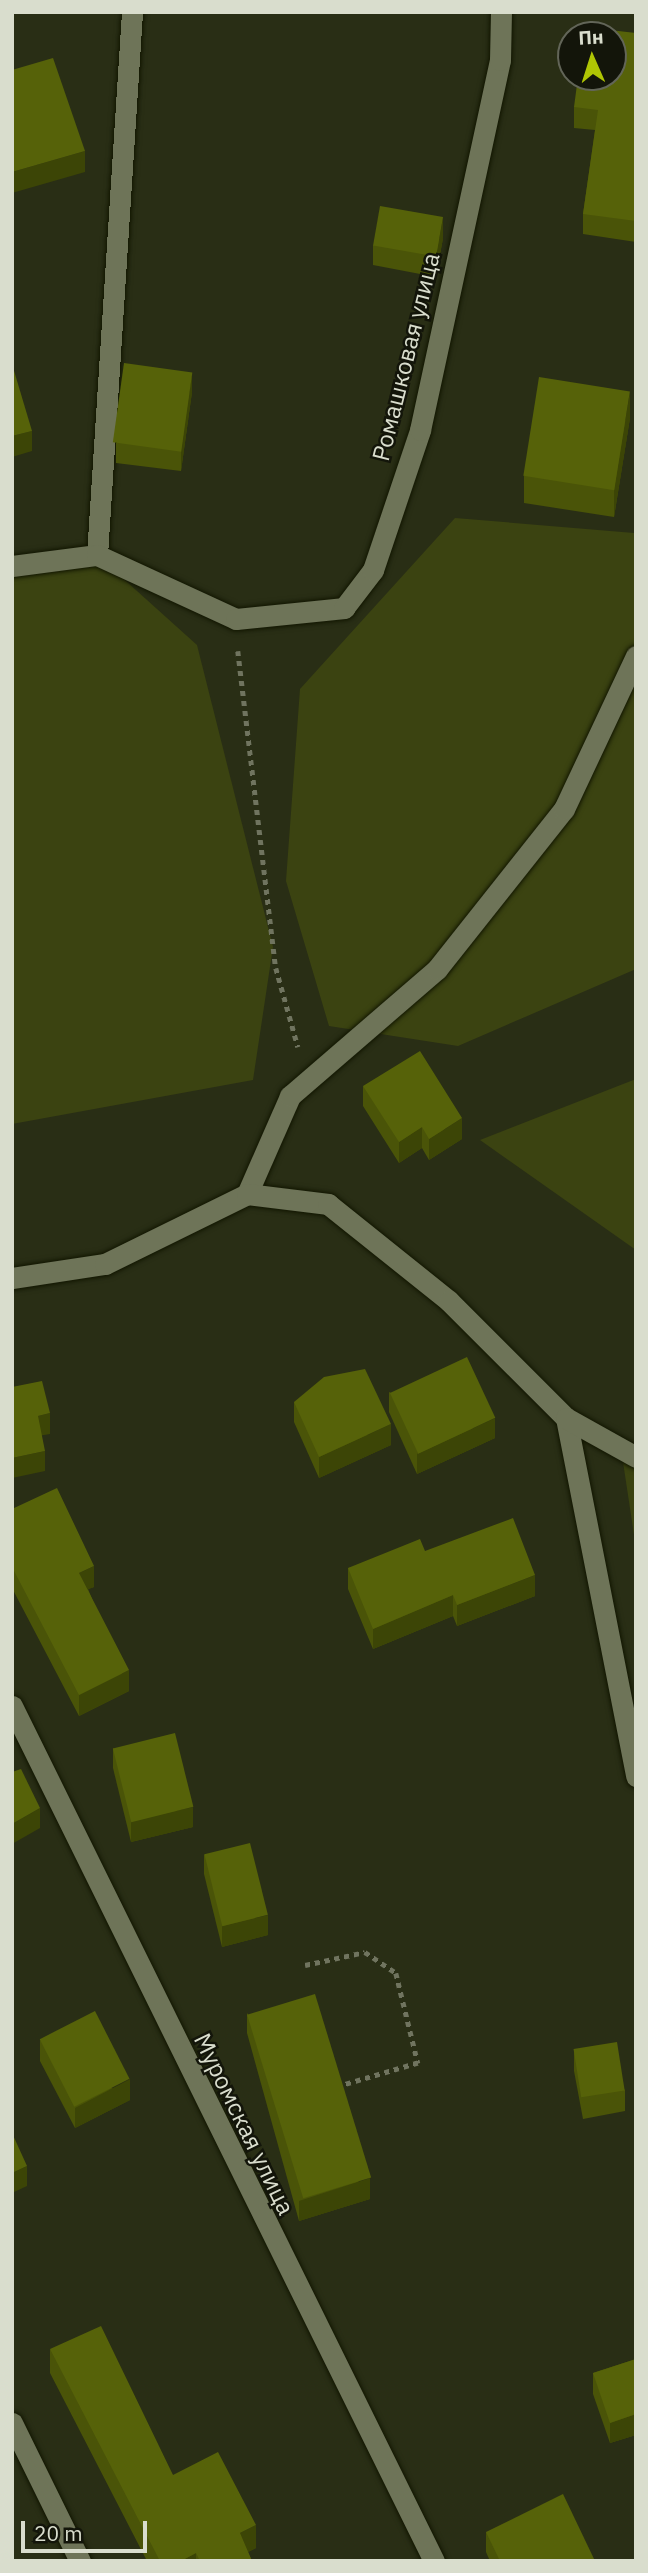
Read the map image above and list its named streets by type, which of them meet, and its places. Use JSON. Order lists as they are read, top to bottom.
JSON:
{
  "streets": {
    "street": ["Ромашковая улица", "Муромская улица"]
  },
  "scale_bar": "20 m",
  "north": "top"
}
